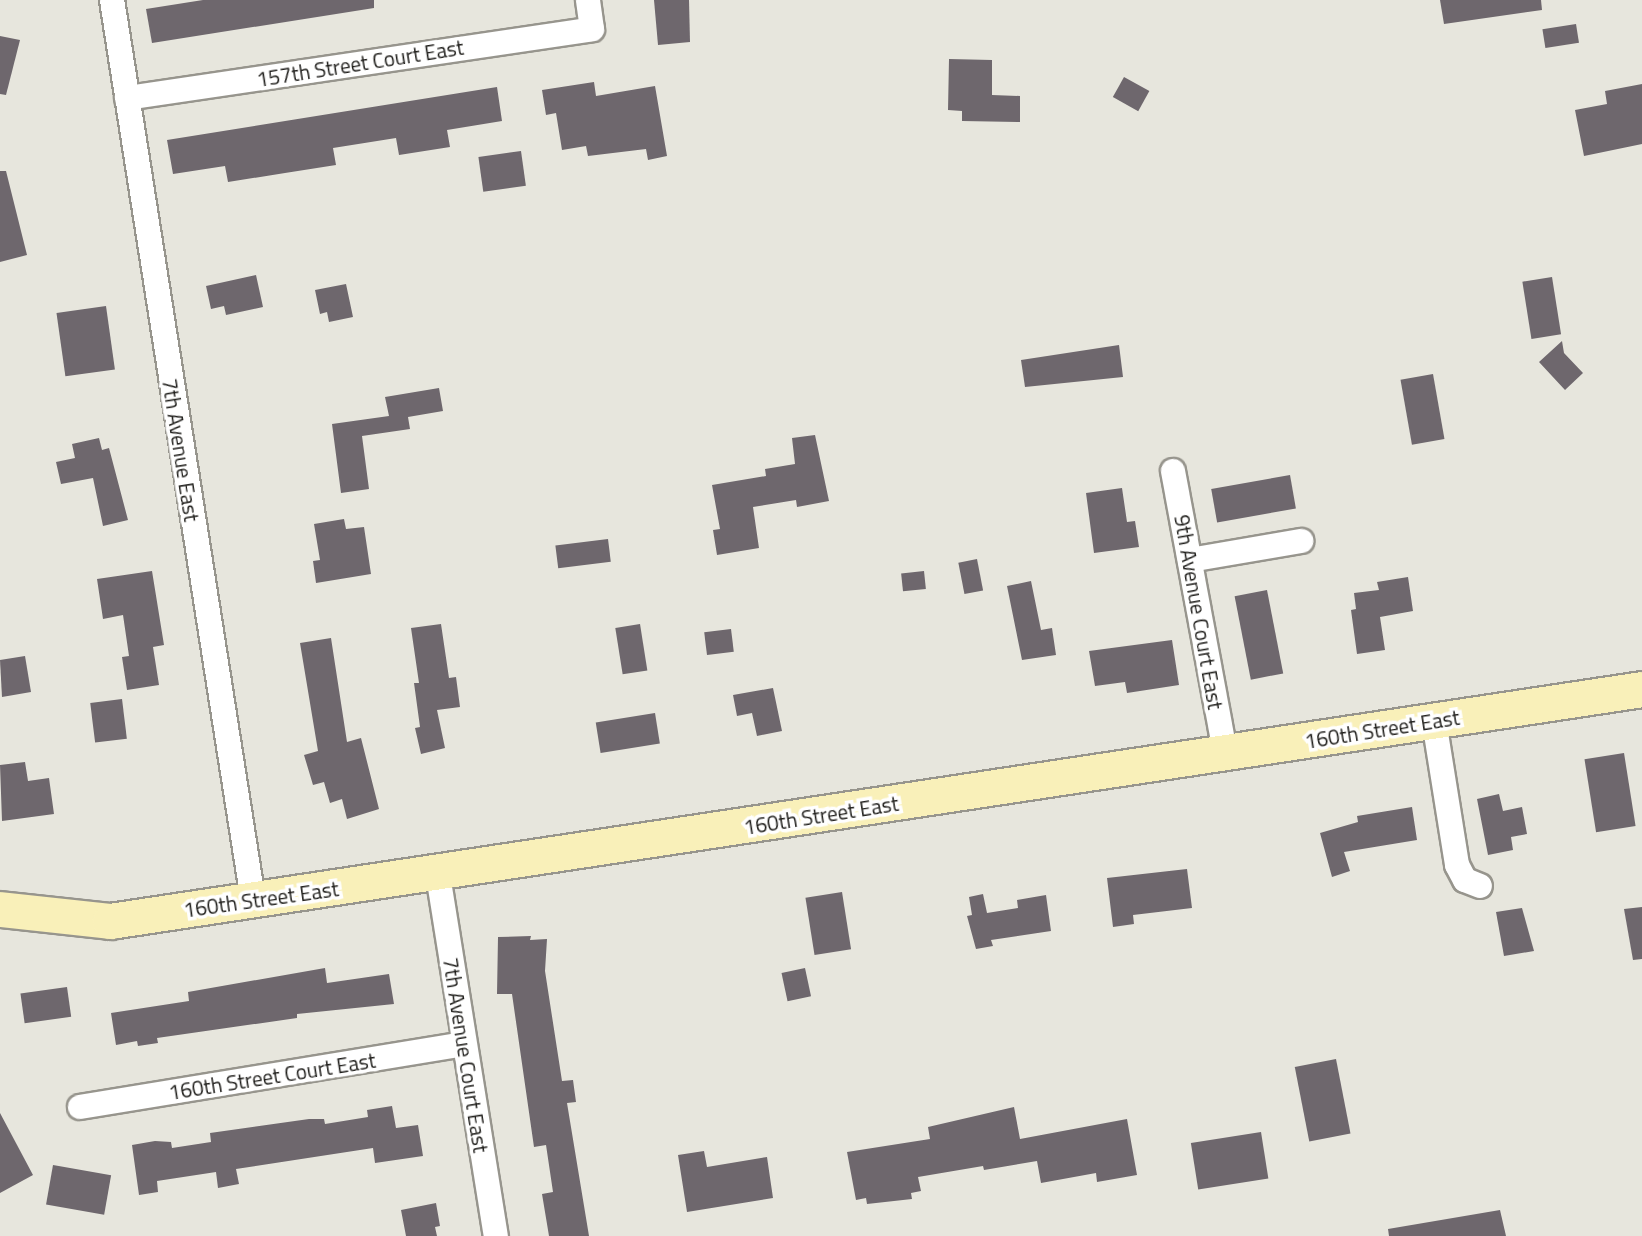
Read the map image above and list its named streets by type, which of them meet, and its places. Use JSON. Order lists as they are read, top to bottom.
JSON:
{
  "streets": {
    "street": [
      "157th Street Court East",
      "7th Avenue East",
      "9th Avenue Court East",
      "160th Street East",
      "7th Avenue Court East",
      "160th Street Court East"
    ]
  },
  "crossings": [
    ["157th Street Court East", "7th Avenue East"],
    ["7th Avenue East", "160th Street East"],
    ["9th Avenue Court East", "160th Street East"],
    ["160th Street East", "7th Avenue Court East"],
    ["7th Avenue Court East", "160th Street Court East"]
  ]
}
